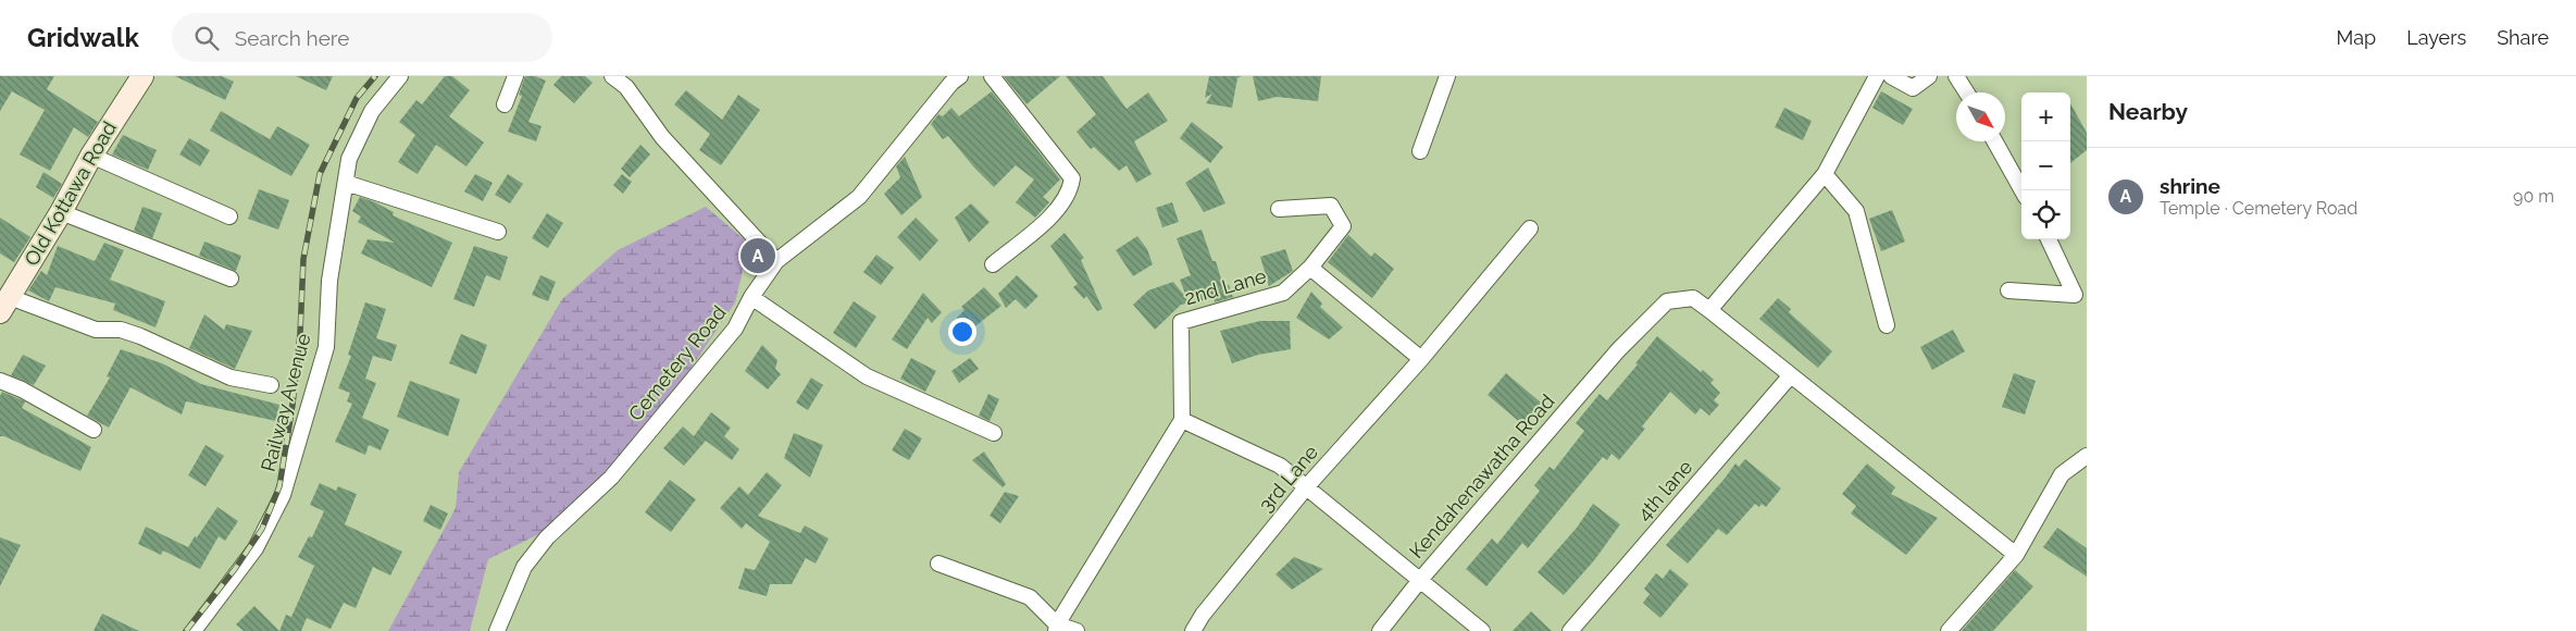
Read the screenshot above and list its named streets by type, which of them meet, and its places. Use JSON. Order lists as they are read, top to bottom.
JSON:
{
  "streets": {
    "street": [
      "Old Kottawa Road",
      "2nd Lane",
      "Cemetery Road",
      "Railway Avenue",
      "Kendahenawatha Road",
      "3rd Lane",
      "4th lane"
    ]
  },
  "crossings": [
    ["Kendahenawatha Road", "4th lane"]
  ],
  "north": "bottom right",
  "page": {
    "header": "Gridwalk",
    "search": "Search here",
    "nav": ["Map", "Layers", "Share"],
    "heading": "Nearby",
    "map_buttons": ["+", "−"],
    "list": [
      {
        "mark": "A",
        "name": "shrine",
        "note": "Temple · Cemetery Road",
        "value": "90 m"
      }
    ],
    "pins": "A"
  }
}
